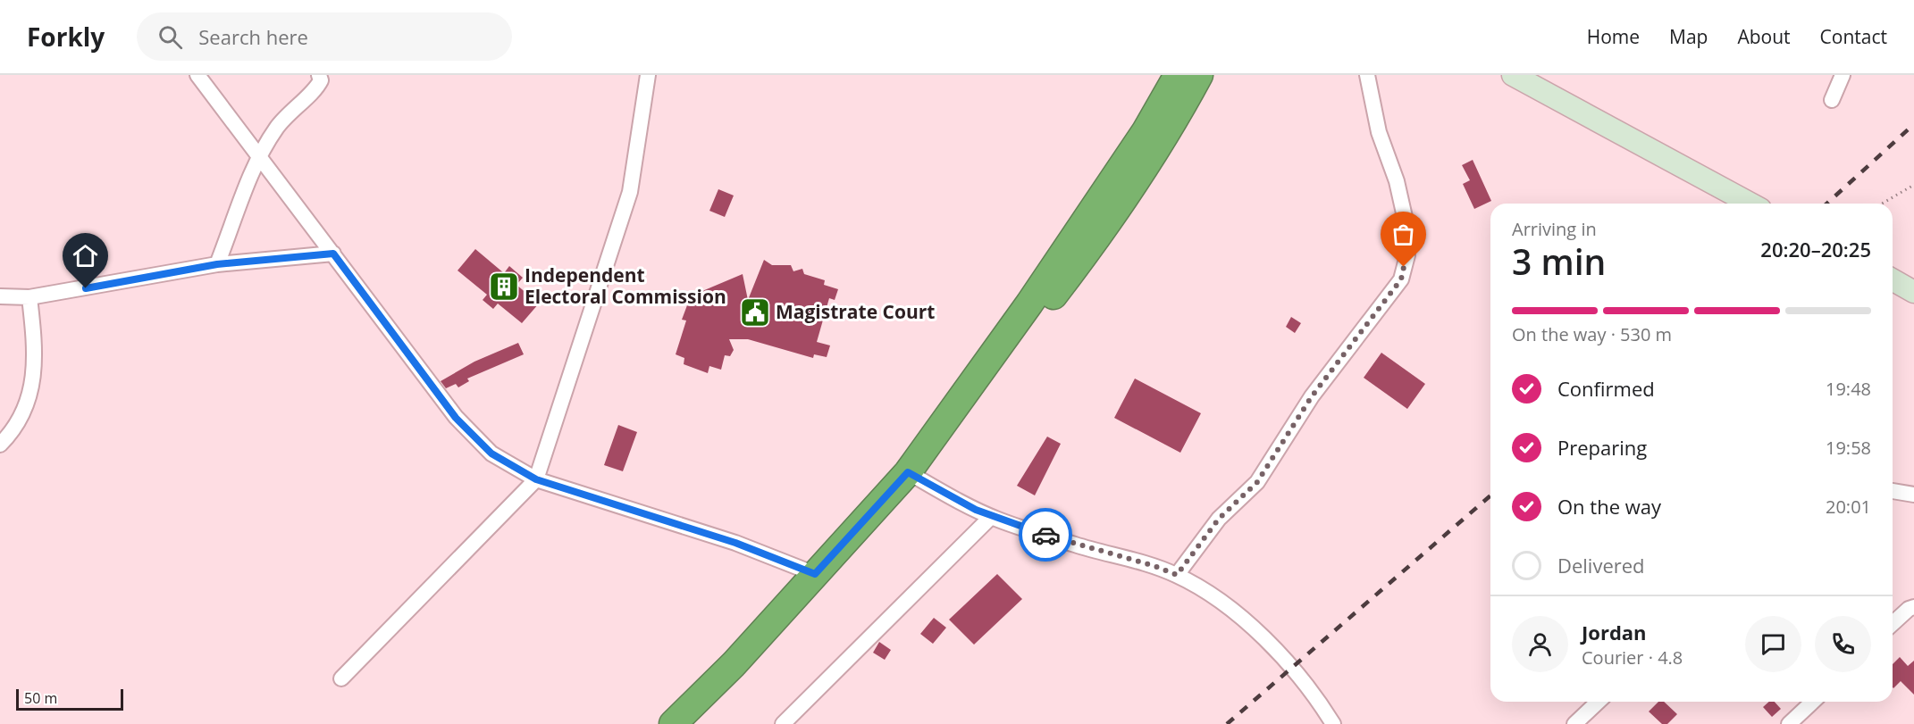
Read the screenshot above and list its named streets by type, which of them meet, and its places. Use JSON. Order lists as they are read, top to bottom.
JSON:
{
  "places": {
    "building": ["Independent Electoral Commission"],
    "public building": ["Magistrate Court"]
  },
  "scale_bar": "50 m",
  "page": {
    "header": "Forkly",
    "search": "Search here",
    "nav": [
      "Home",
      "Map",
      "About",
      "Contact"
    ],
    "heading": ["3 min", "Arriving in", "20:20–20:25"],
    "panel": ["Jordan", "Courier · 4.8"],
    "bar": "On the way · 530 m",
    "list": [
      ["Confirmed", "19:48"],
      ["Preparing", "19:58"],
      ["On the way", "20:01"],
      "Delivered"
    ],
    "scale": "50 m"
  }
}
